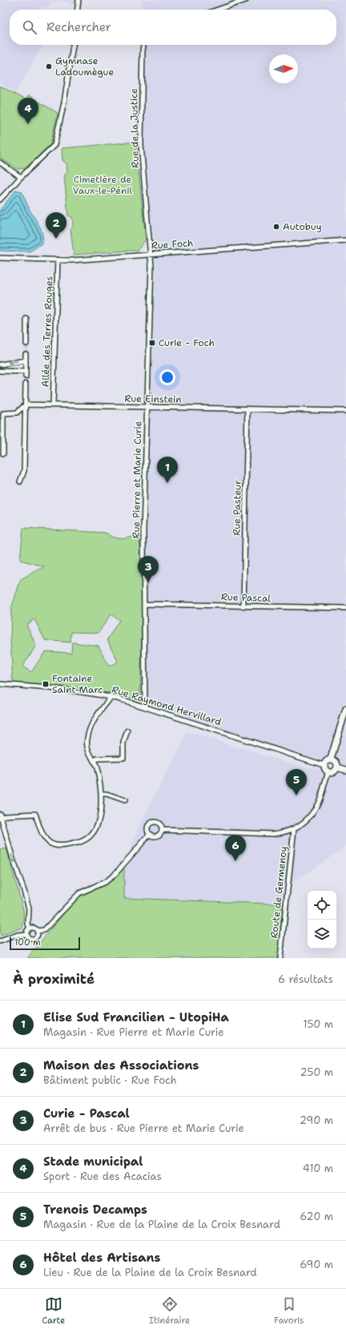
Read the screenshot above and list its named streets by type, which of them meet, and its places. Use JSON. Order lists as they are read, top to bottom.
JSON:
{
  "streets": {
    "street": [
      "Rue de la Justice",
      "Rue Foch",
      "Allée des Terres Rouges",
      "Rue Einstein",
      "Rue Pierre et Marie Curie",
      "Rue Pasteur",
      "Rue Pascal",
      "Rue Raymond Hervillard",
      "Route de Germenoy"
    ]
  },
  "crossings": [
    ["Rue de la Justice", "Rue Foch"],
    ["Rue de la Justice", "Rue Pierre et Marie Curie"],
    ["Rue Foch", "Allée des Terres Rouges"],
    ["Rue Foch", "Rue Pierre et Marie Curie"],
    ["Allée des Terres Rouges", "Rue Einstein"],
    ["Rue Einstein", "Rue Pierre et Marie Curie"],
    ["Rue Einstein", "Rue Pasteur"],
    ["Rue Pierre et Marie Curie", "Rue Pascal"],
    ["Rue Pierre et Marie Curie", "Rue Raymond Hervillard"],
    ["Rue Pasteur", "Rue Pascal"]
  ],
  "parks": ["Cimetière de Vaux-le-Pénil"],
  "places": {
    "other": ["Gymnase Ladoumègue", "Autobuy"],
    "transit": ["Curie - Foch", "Fontaine Saint-Marc"]
  },
  "scale_bar": "100 m",
  "north": "right",
  "page": {
    "search": "Rechercher",
    "pins": [
      "4",
      "2",
      "1",
      "3",
      "5",
      "6"
    ],
    "scale": "100 m",
    "heading": ["À proximité", "6 résultats"],
    "list": [
      {
        "mark": "1",
        "name": "Elise Sud Francilien - UtopiHa",
        "note": "Magasin · Rue Pierre et Marie Curie",
        "value": "150 m"
      },
      {
        "mark": "2",
        "name": "Maison des Associations",
        "note": "Bâtiment public · Rue Foch",
        "value": "250 m"
      },
      {
        "mark": "3",
        "name": "Curie - Pascal",
        "note": "Arrêt de bus · Rue Pierre et Marie Curie",
        "value": "290 m"
      },
      {
        "mark": "4",
        "name": "Stade municipal",
        "note": "Sport · Rue des Acacias",
        "value": "410 m"
      },
      {
        "mark": "5",
        "name": "Trenois Decamps",
        "note": "Magasin · Rue de la Plaine de la Croix Besnard",
        "value": "620 m"
      },
      {
        "mark": "6",
        "name": "Hôtel des Artisans",
        "note": "Lieu · Rue de la Plaine de la Croix Besnard",
        "value": "690 m"
      }
    ],
    "nav": ["Carte", "Itinéraire", "Favoris"]
  }
}
